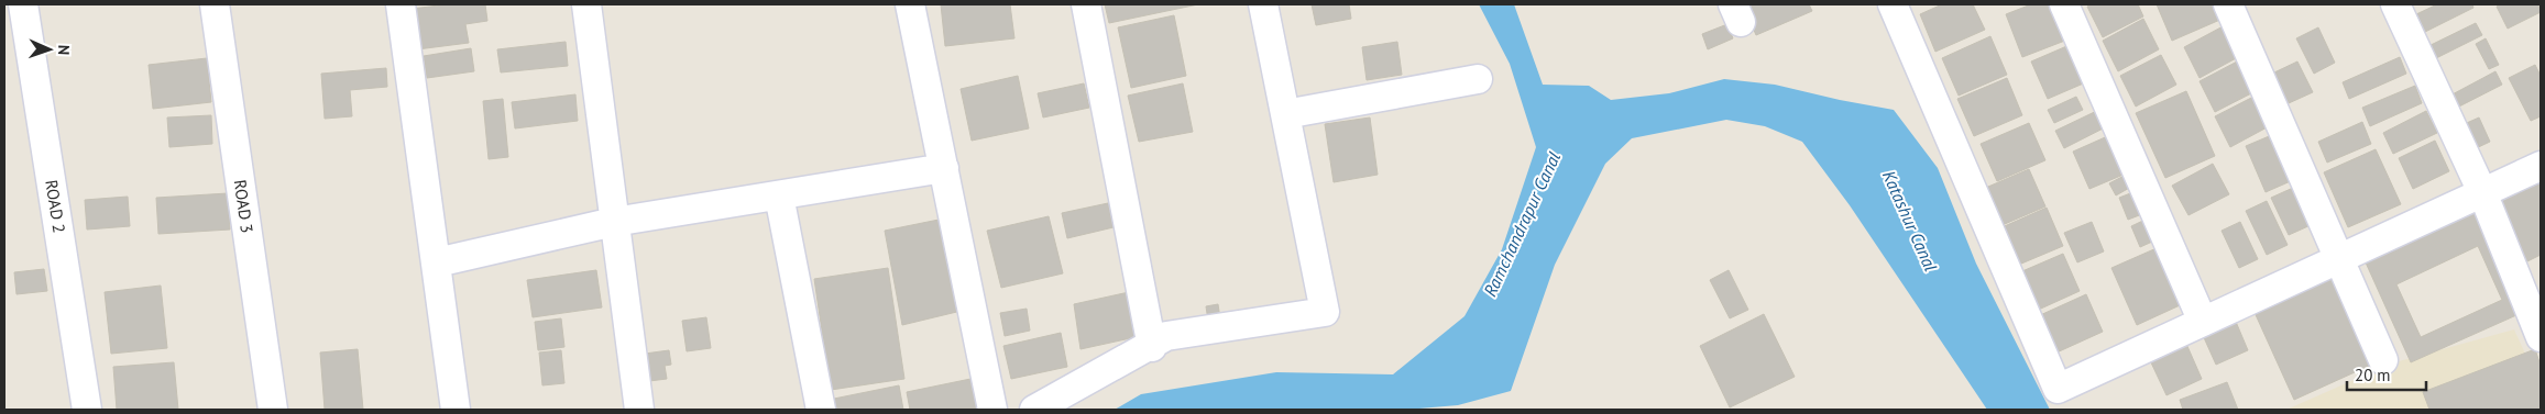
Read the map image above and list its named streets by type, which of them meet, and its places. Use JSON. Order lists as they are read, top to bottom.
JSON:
{
  "streets": {
    "street": ["ROAD 2", "ROAD 3"]
  },
  "water": ["Katashur Canal", "Ramchandrapur Canal"],
  "scale_bar": "20 m",
  "north": "right"
}
